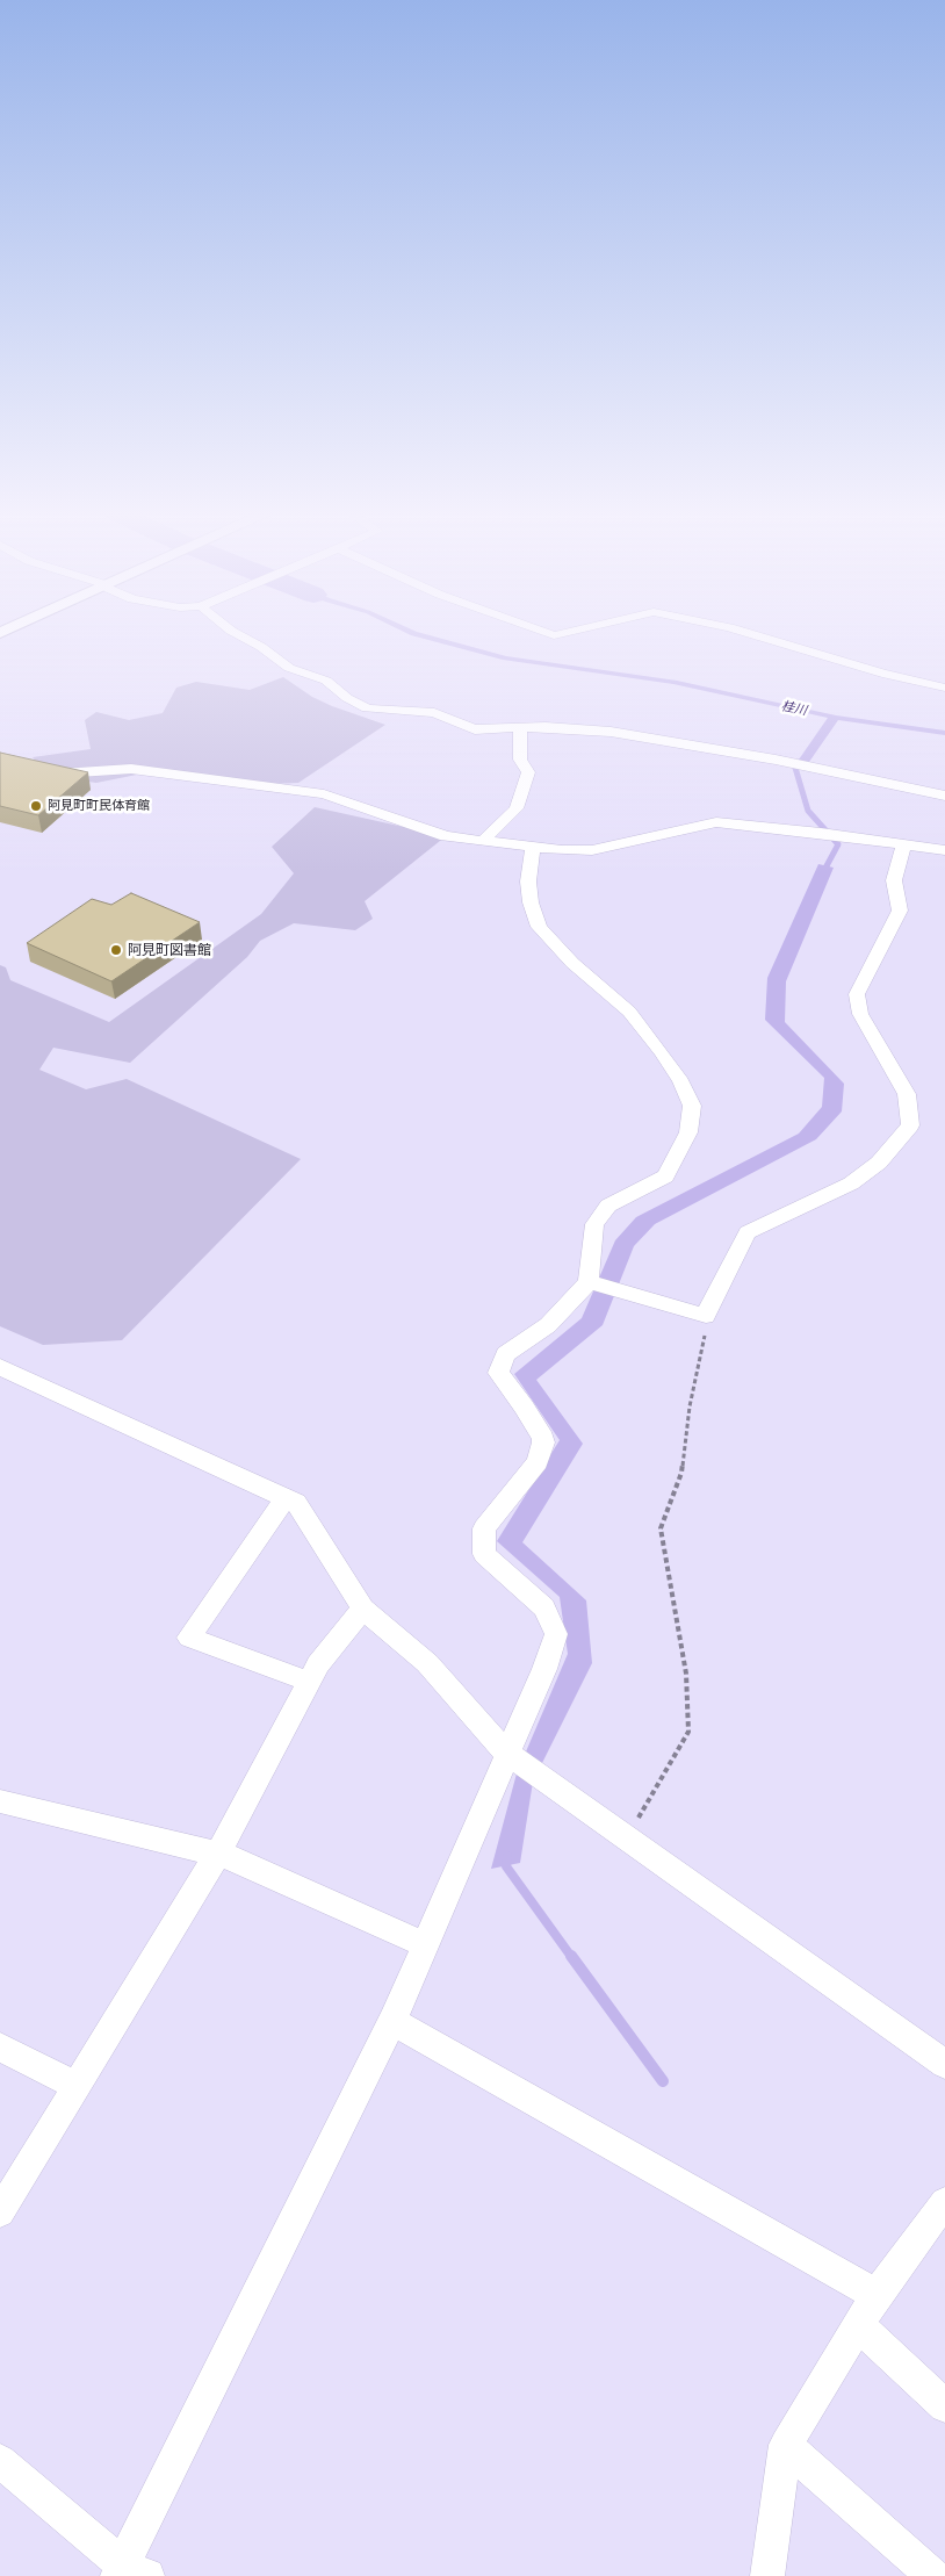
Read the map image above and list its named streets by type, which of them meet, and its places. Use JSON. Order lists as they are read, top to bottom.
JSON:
{
  "water": ["桂川"],
  "places": ["阿見町町民体育館", "阿見町図書館"]
}
